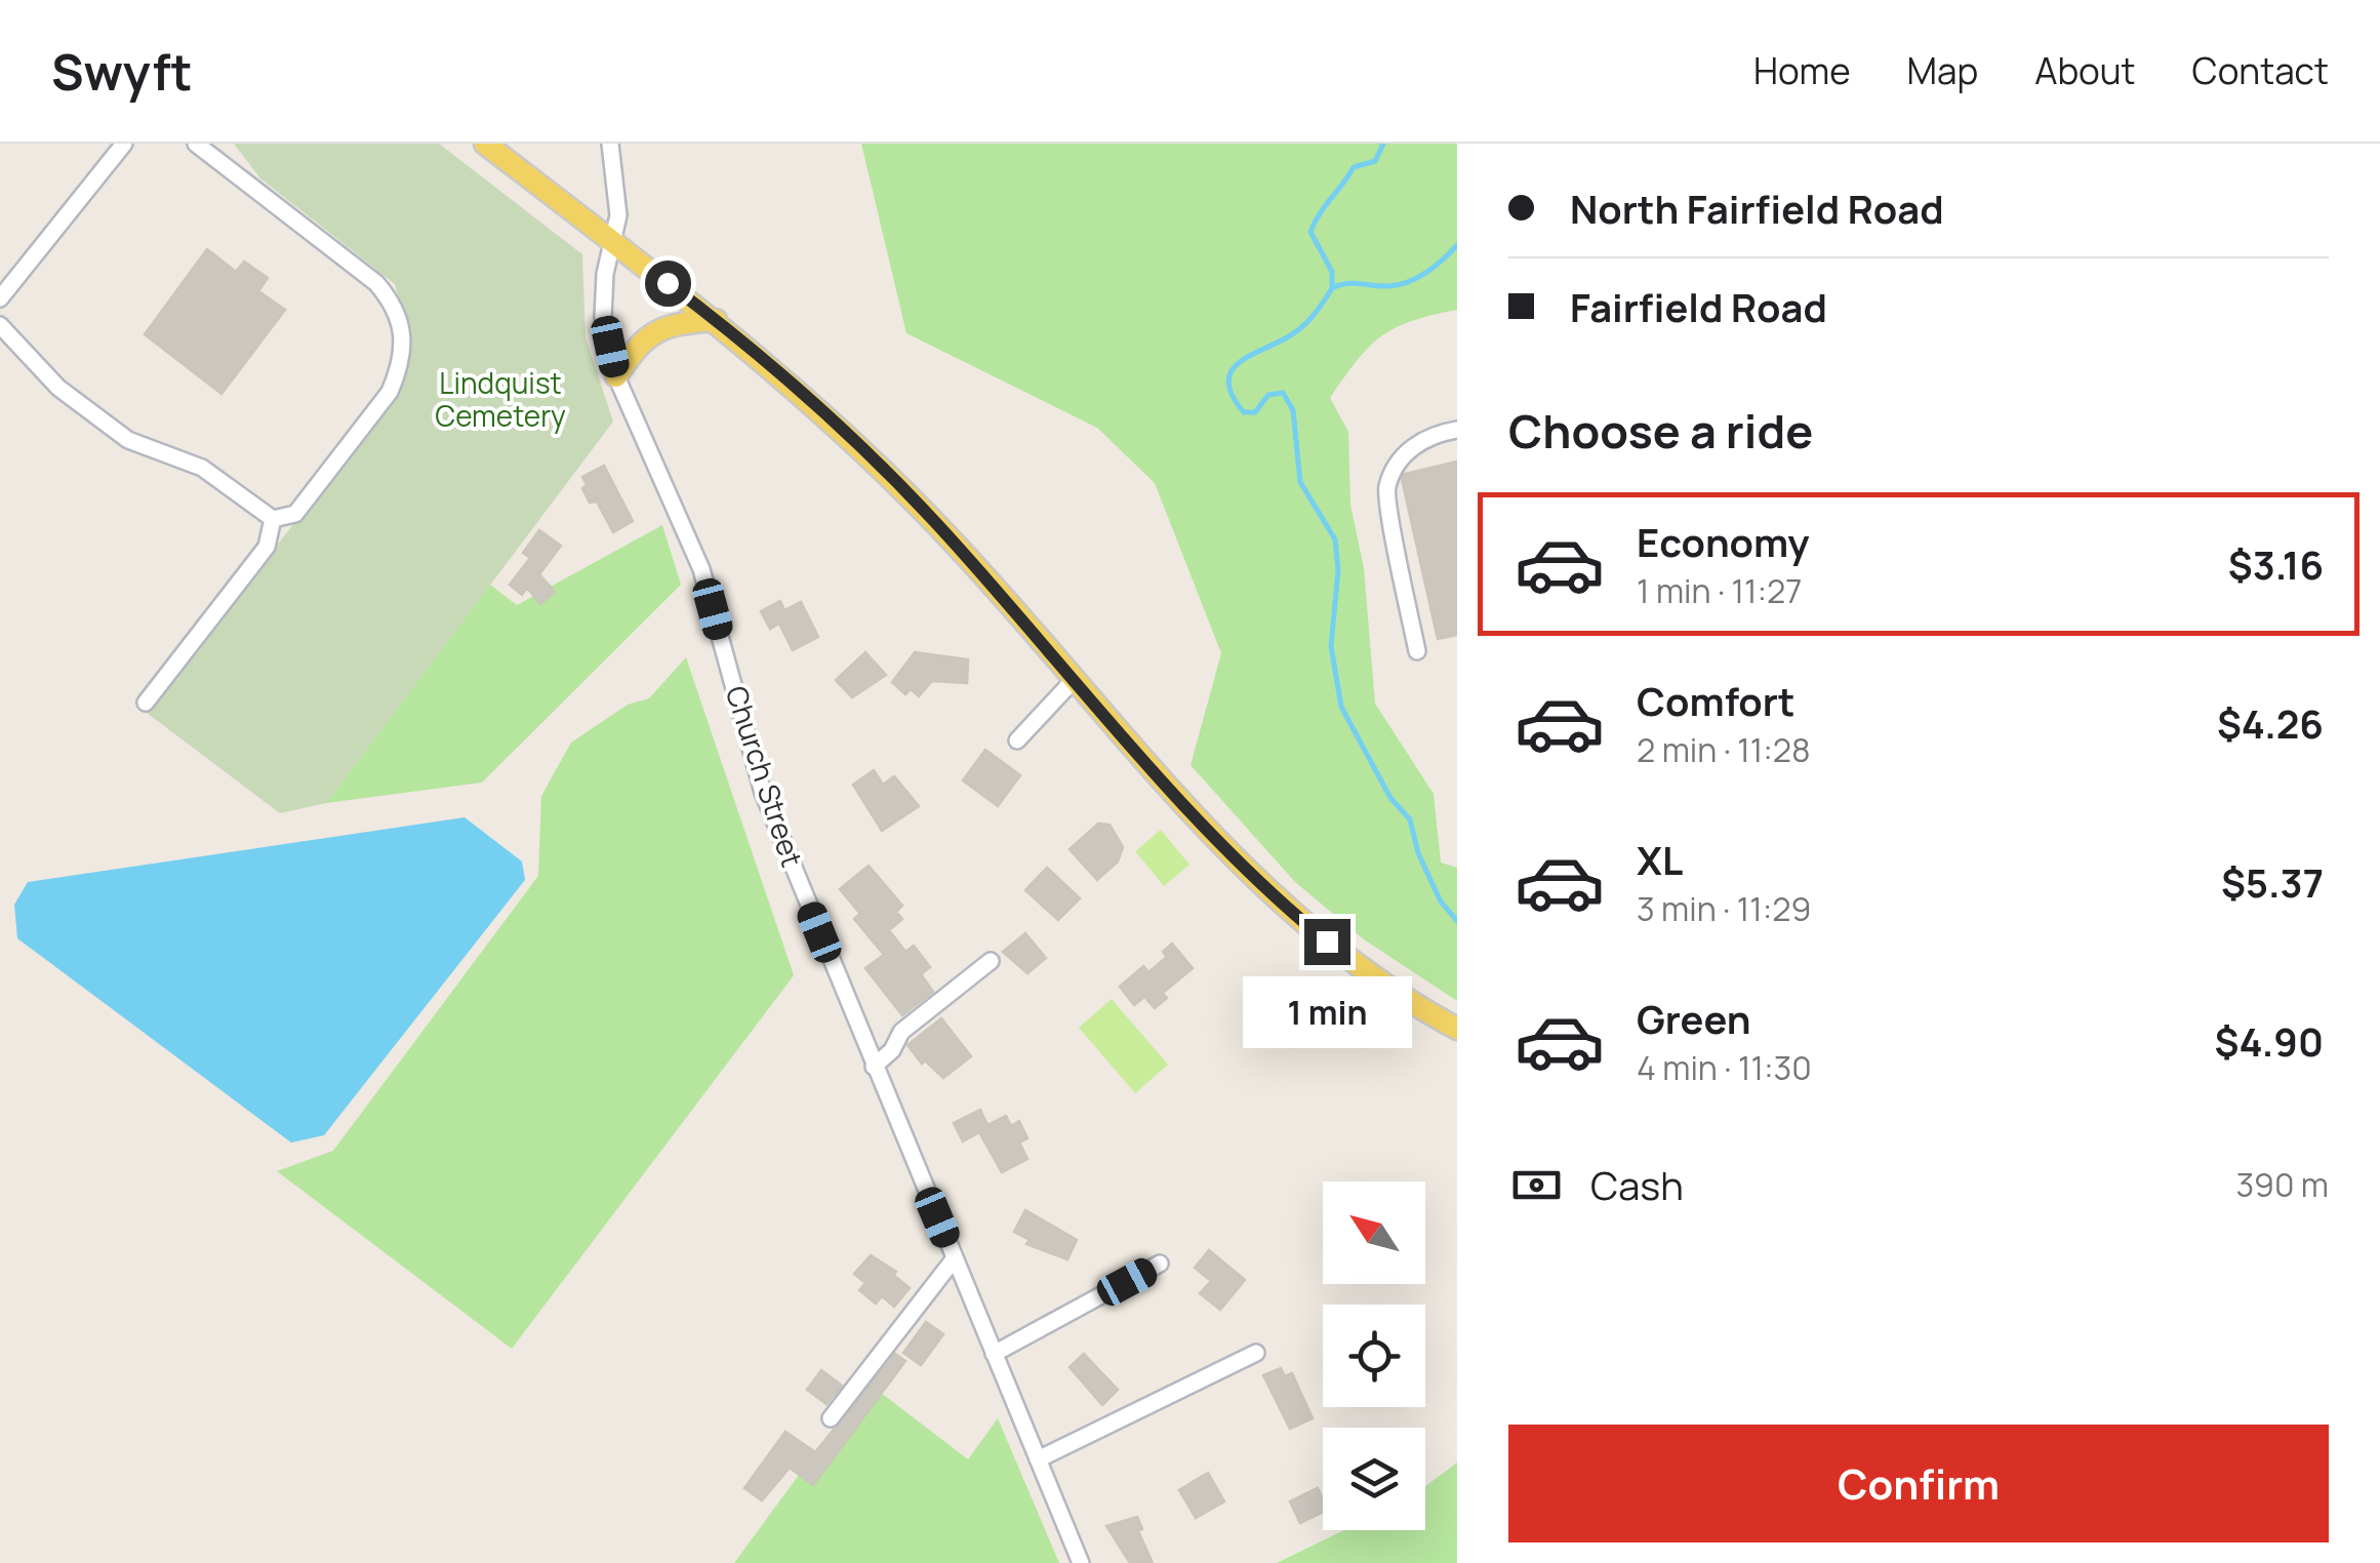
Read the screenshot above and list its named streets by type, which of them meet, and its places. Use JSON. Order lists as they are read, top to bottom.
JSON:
{
  "streets": {
    "street": ["Church Street"]
  },
  "parks": ["Lindquist Cemetery"],
  "north": "top left",
  "page": {
    "header": "Swyft",
    "nav": [
      "Home",
      "Map",
      "About",
      "Contact"
    ],
    "banner": ["North Fairfield Road", "Fairfield Road"],
    "heading": "Choose a ride",
    "list": [
      {
        "name": "Economy",
        "note": "1 min · 11:27",
        "value": "$3.16"
      },
      {
        "name": "Comfort",
        "note": "2 min · 11:28",
        "value": "$4.26"
      },
      {
        "name": "XL",
        "note": "3 min · 11:29",
        "value": "$5.37"
      },
      {
        "name": "Green",
        "note": "4 min · 11:30",
        "value": "$4.90"
      }
    ],
    "bubble": "1 min",
    "pay": ["Cash", "390 m"],
    "buttons": "Confirm"
  }
}
